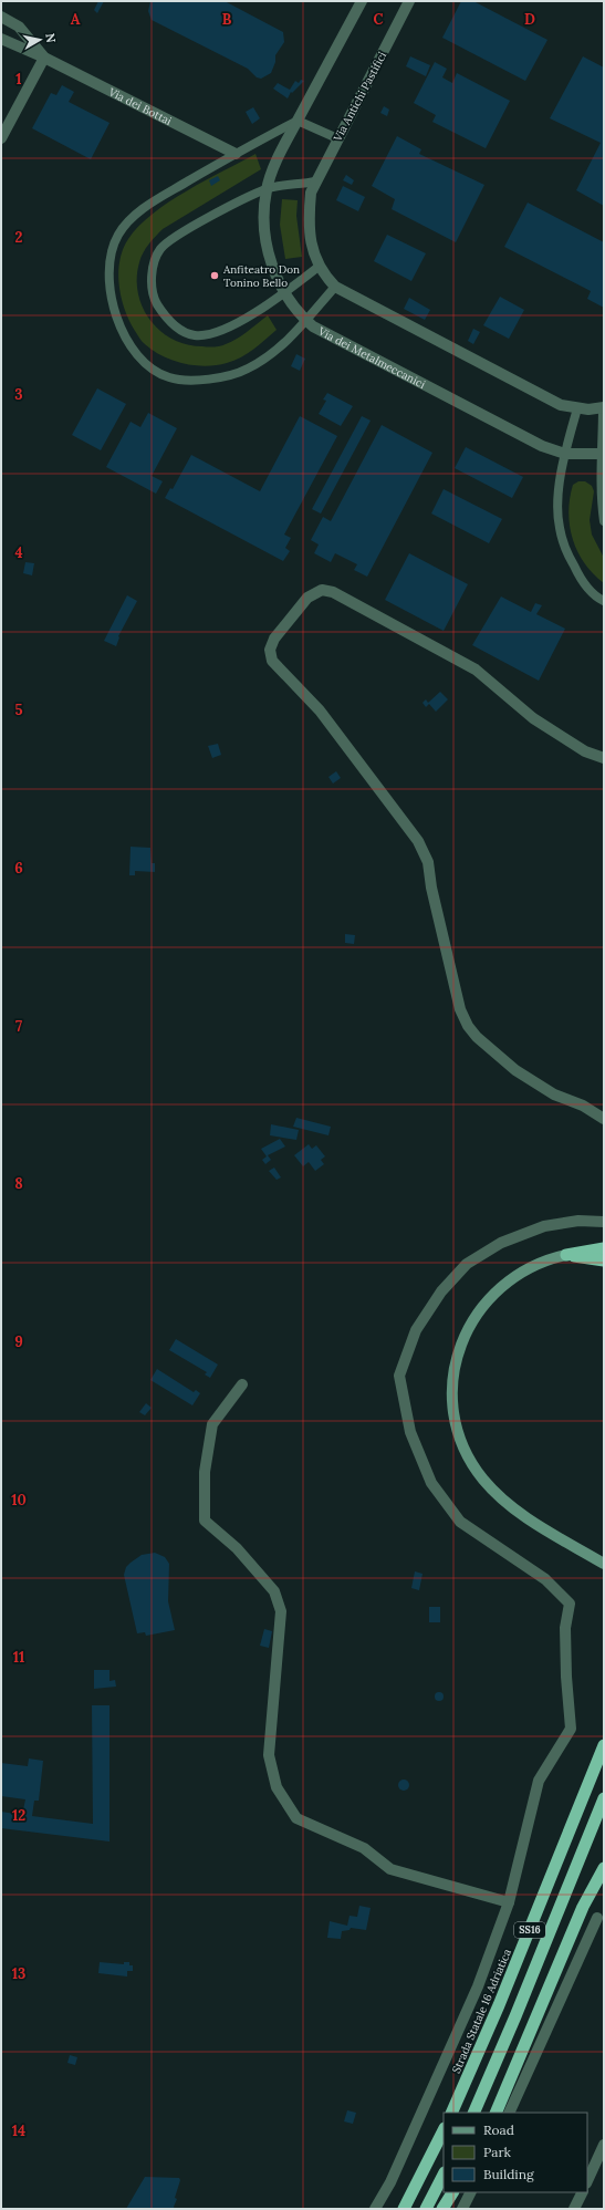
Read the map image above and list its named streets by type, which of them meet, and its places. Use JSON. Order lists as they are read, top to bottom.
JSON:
{
  "streets": {
    "highway": ["SS16", "Strada Statale 16 Adriatica"],
    "street": ["Via Antichi Pastifici", "Via dei Bottai", "Via dei Metalmeccanici"]
  },
  "places": ["Anfiteatro Don Tonino Bello"],
  "legend": ["Road", "Park", "Building"],
  "north": "right",
  "grid": {
    "columns": [
      "A",
      "B",
      "C",
      "D"
    ],
    "rows": [
      "1",
      "2",
      "3",
      "4",
      "5",
      "6",
      "7",
      "8",
      "9",
      "10",
      "11",
      "12",
      "13",
      "14"
    ]
  }
}
